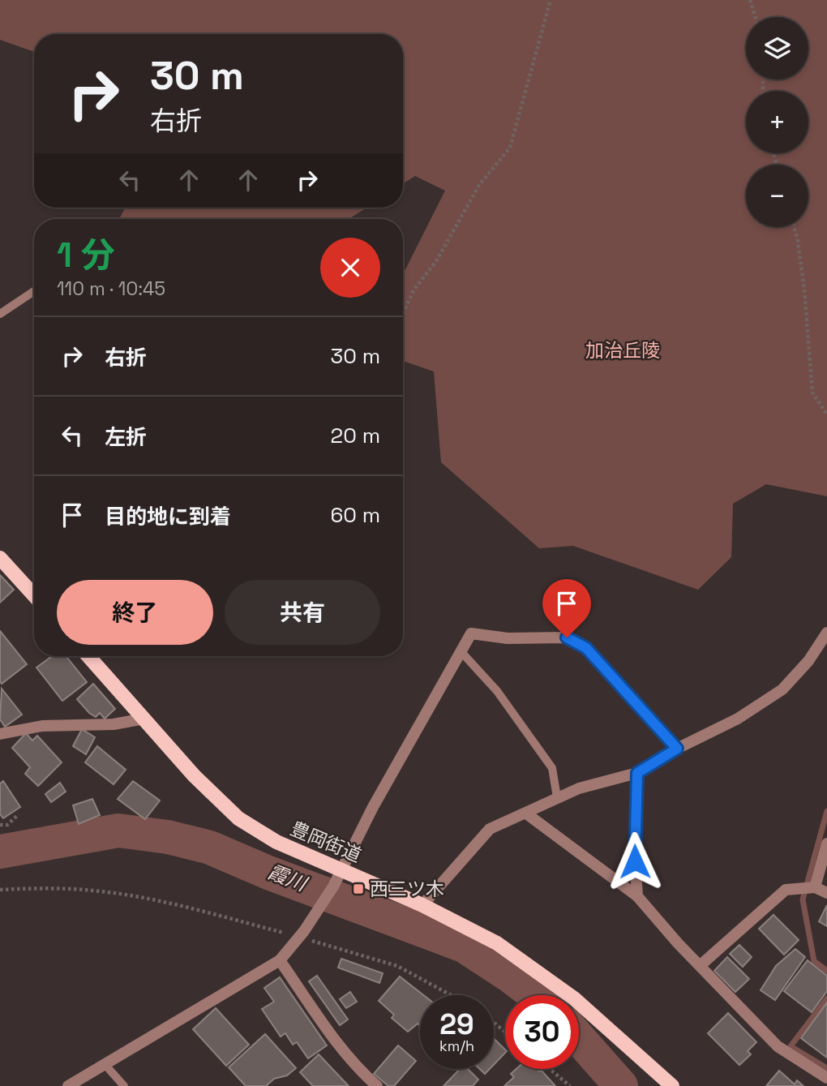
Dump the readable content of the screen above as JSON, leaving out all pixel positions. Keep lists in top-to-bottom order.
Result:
{
  "streets": {
    "main road": ["豊岡街道"]
  },
  "water": ["霞川"],
  "parks": ["加治丘陵"],
  "places": {
    "transit": ["西三ツ木"]
  },
  "page": {
    "map_buttons": ["+", "−"],
    "turn": ["30 m", "右折"],
    "heading": ["1 分", "110 m · 10:45"],
    "list": [
      {
        "name": "右折",
        "value": "30 m"
      },
      {
        "name": "左折",
        "value": "20 m"
      },
      {
        "name": "目的地に到着",
        "value": "60 m"
      }
    ],
    "buttons": ["終了", "共有"],
    "speed": "29 km/h",
    "limit": "30"
  }
}
